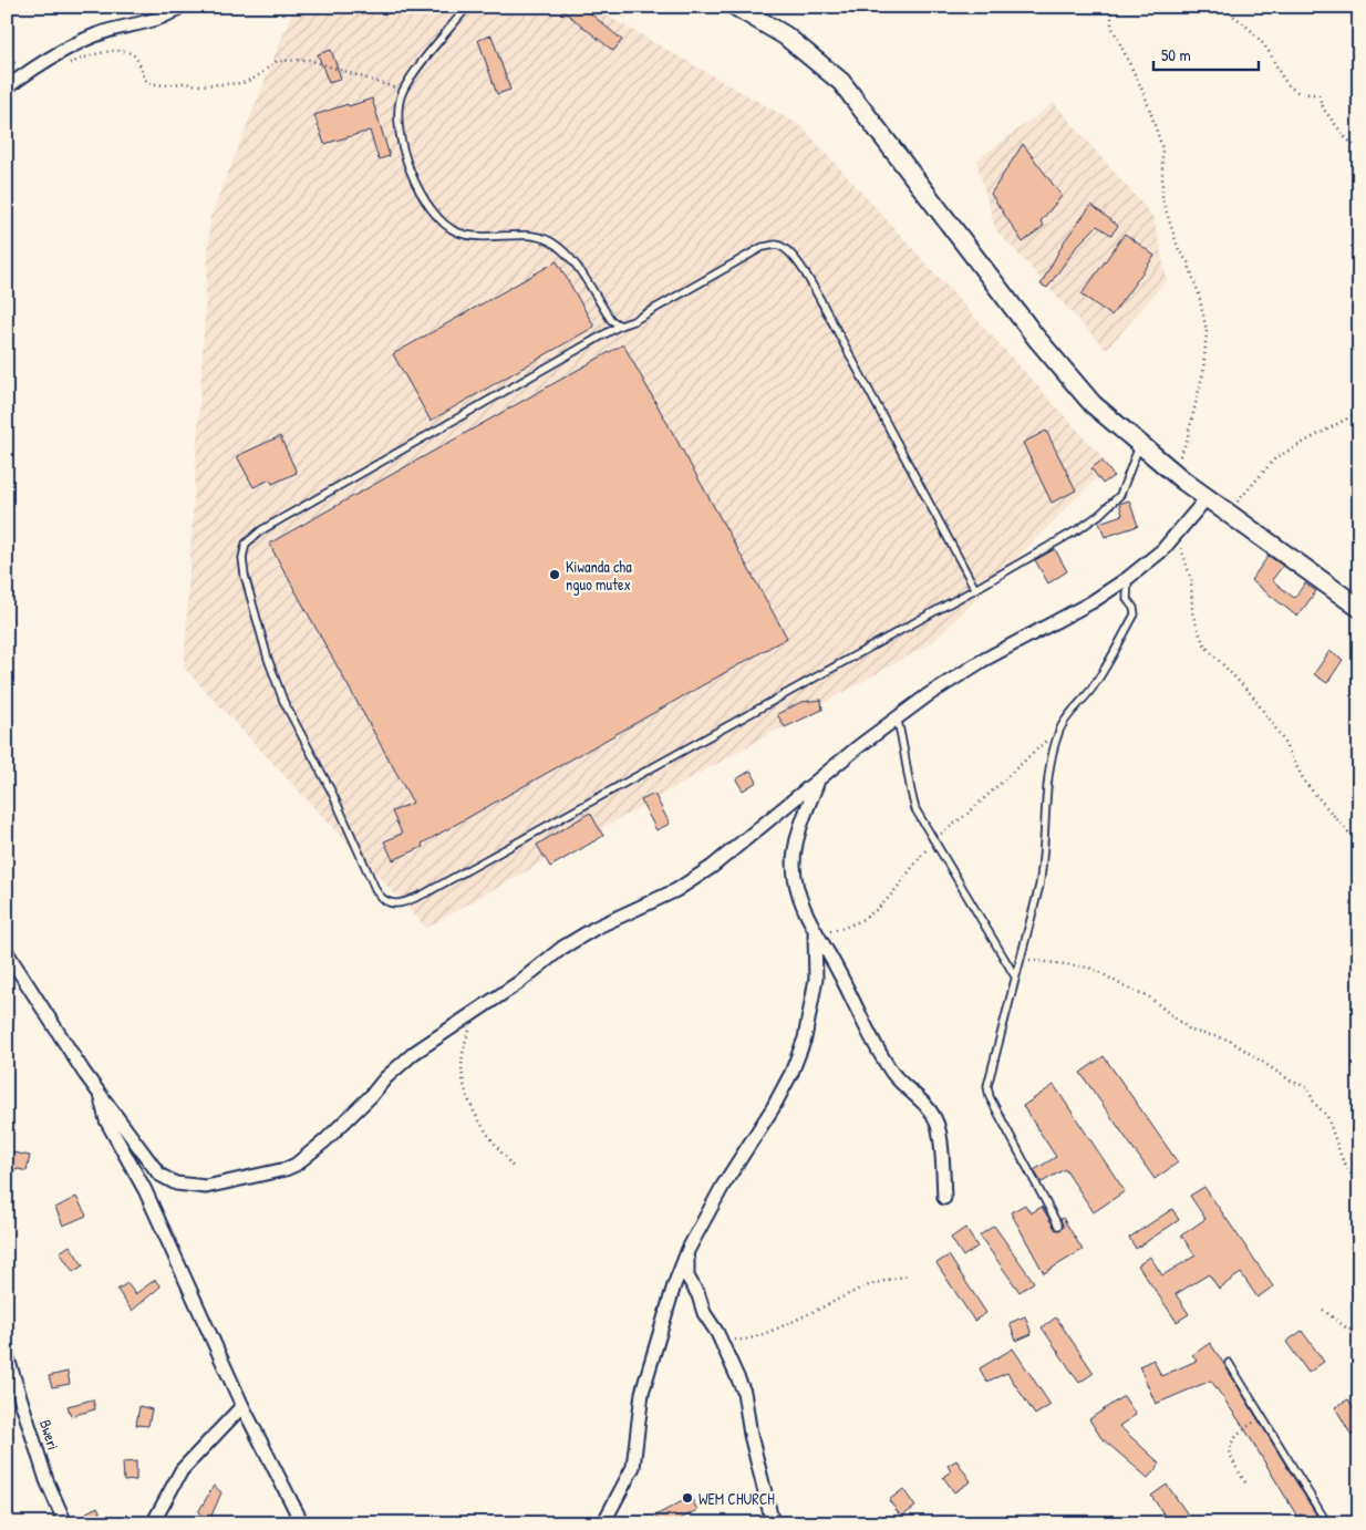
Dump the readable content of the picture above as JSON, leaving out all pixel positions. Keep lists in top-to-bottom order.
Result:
{
  "streets": {
    "street": ["Bweri"]
  },
  "places": ["Kiwanda cha nguo mutex", "WEM CHURCH"],
  "scale_bar": "50 m"
}
